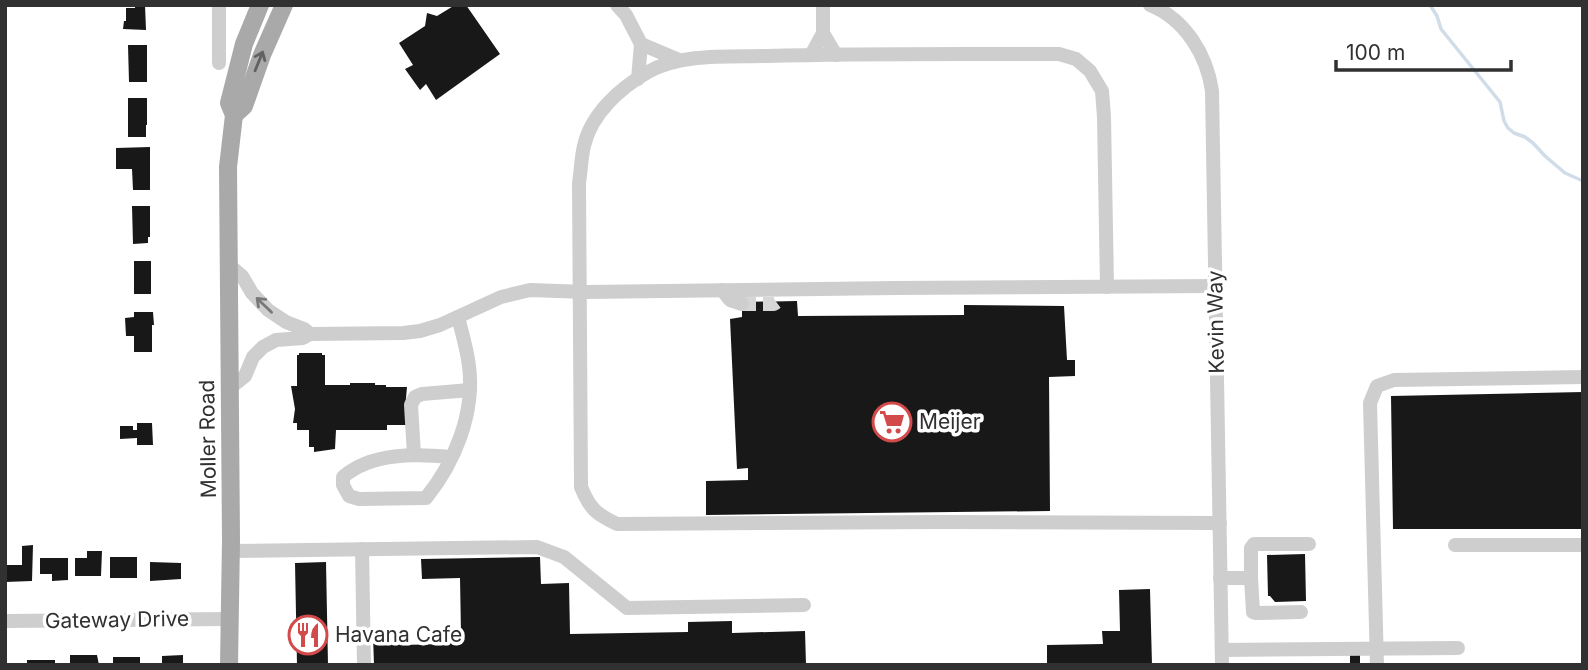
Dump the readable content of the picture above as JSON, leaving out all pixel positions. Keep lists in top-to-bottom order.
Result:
{
  "streets": {
    "main road": ["Moller Road"],
    "street": ["Kevin Way", "Gateway Drive"]
  },
  "crossings": [
    ["Moller Road", "Gateway Drive"]
  ],
  "places": {
    "supermarket": ["Meijer"],
    "restaurant": ["Havana Cafe"]
  },
  "scale_bar": "100 m"
}
